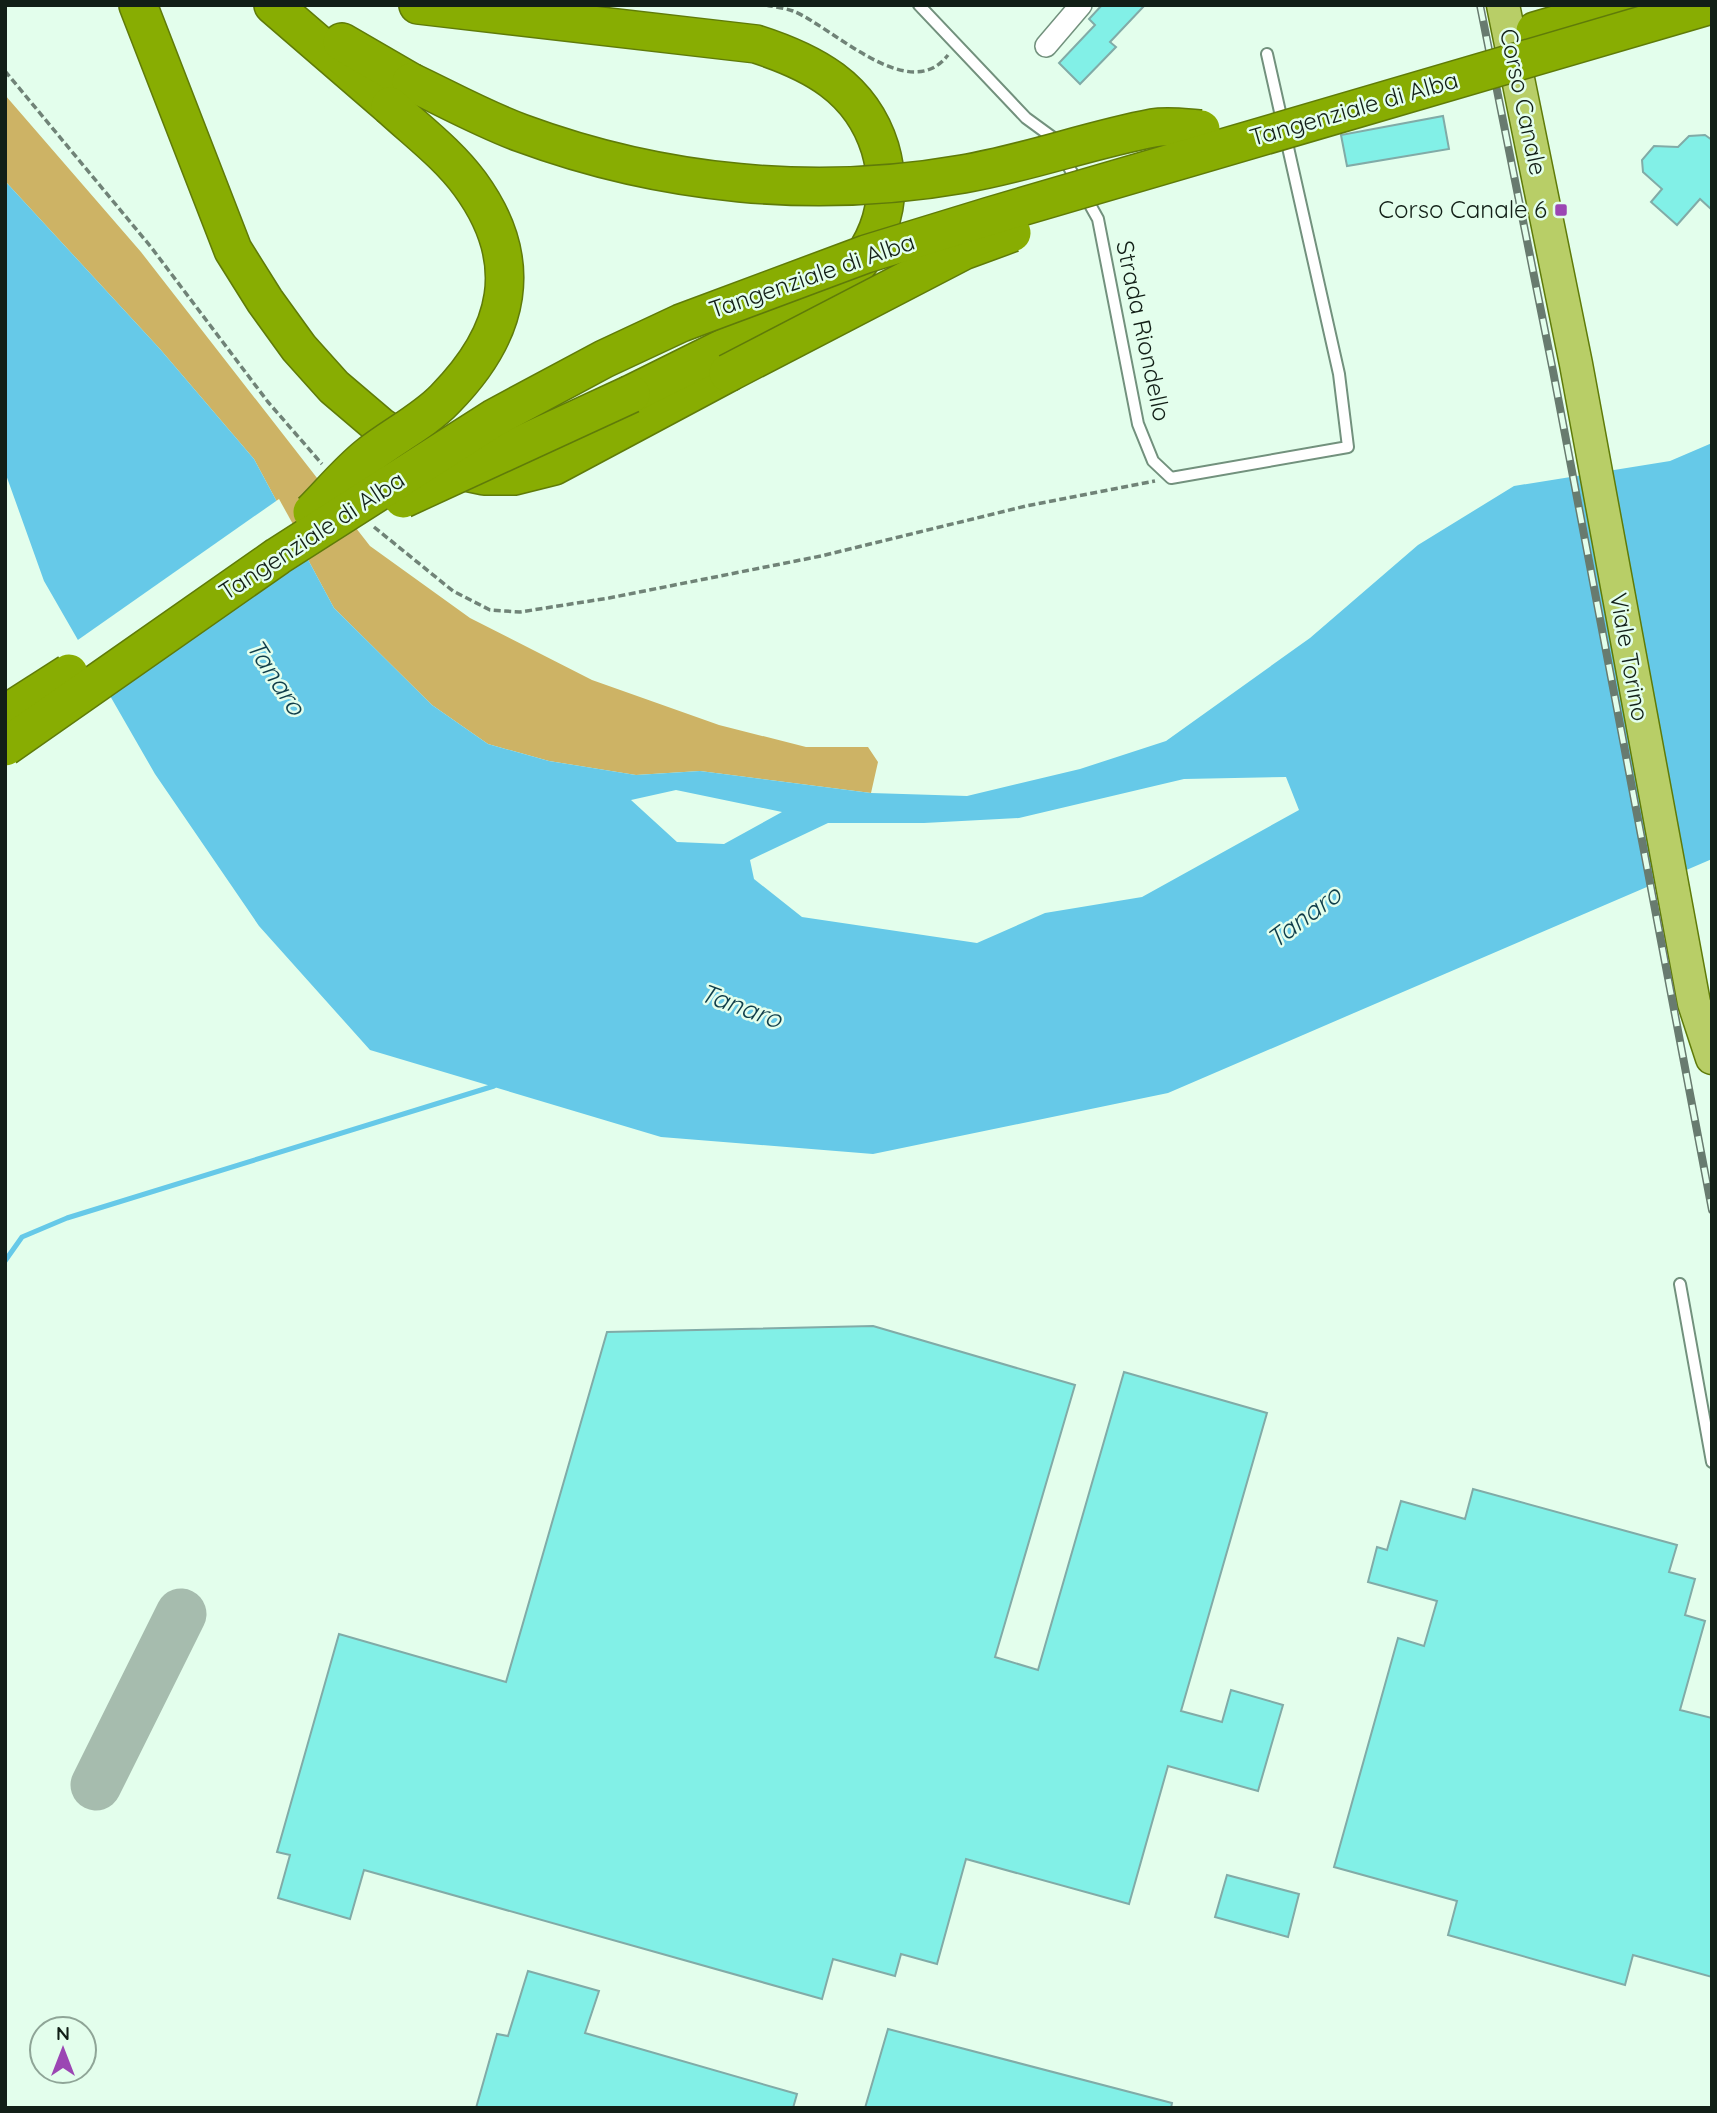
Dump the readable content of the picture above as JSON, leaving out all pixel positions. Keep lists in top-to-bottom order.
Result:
{
  "streets": {
    "highway": ["Tangenziale di Alba"],
    "main road": ["Corso Canale", "Viale Torino"],
    "lane": ["Strada Riondello"]
  },
  "crossings": [
    ["Corso Canale", "Viale Torino"]
  ],
  "water": ["Tanaro"],
  "places": {
    "transit": ["Corso Canale 6"]
  },
  "north": "top"
}
